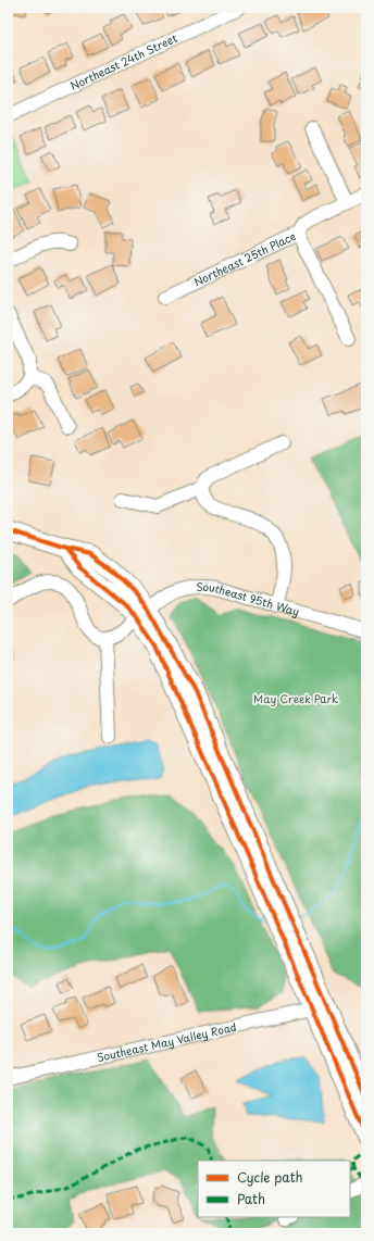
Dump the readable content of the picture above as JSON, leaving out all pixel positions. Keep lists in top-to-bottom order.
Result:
{
  "streets": {
    "street": [
      "Northeast 24th Street",
      "Northeast 25th Place",
      "Southeast 95th Way",
      "Southeast May Valley Road"
    ]
  },
  "parks": ["May Creek Park"],
  "legend": ["Cycle path", "Path"]
}
